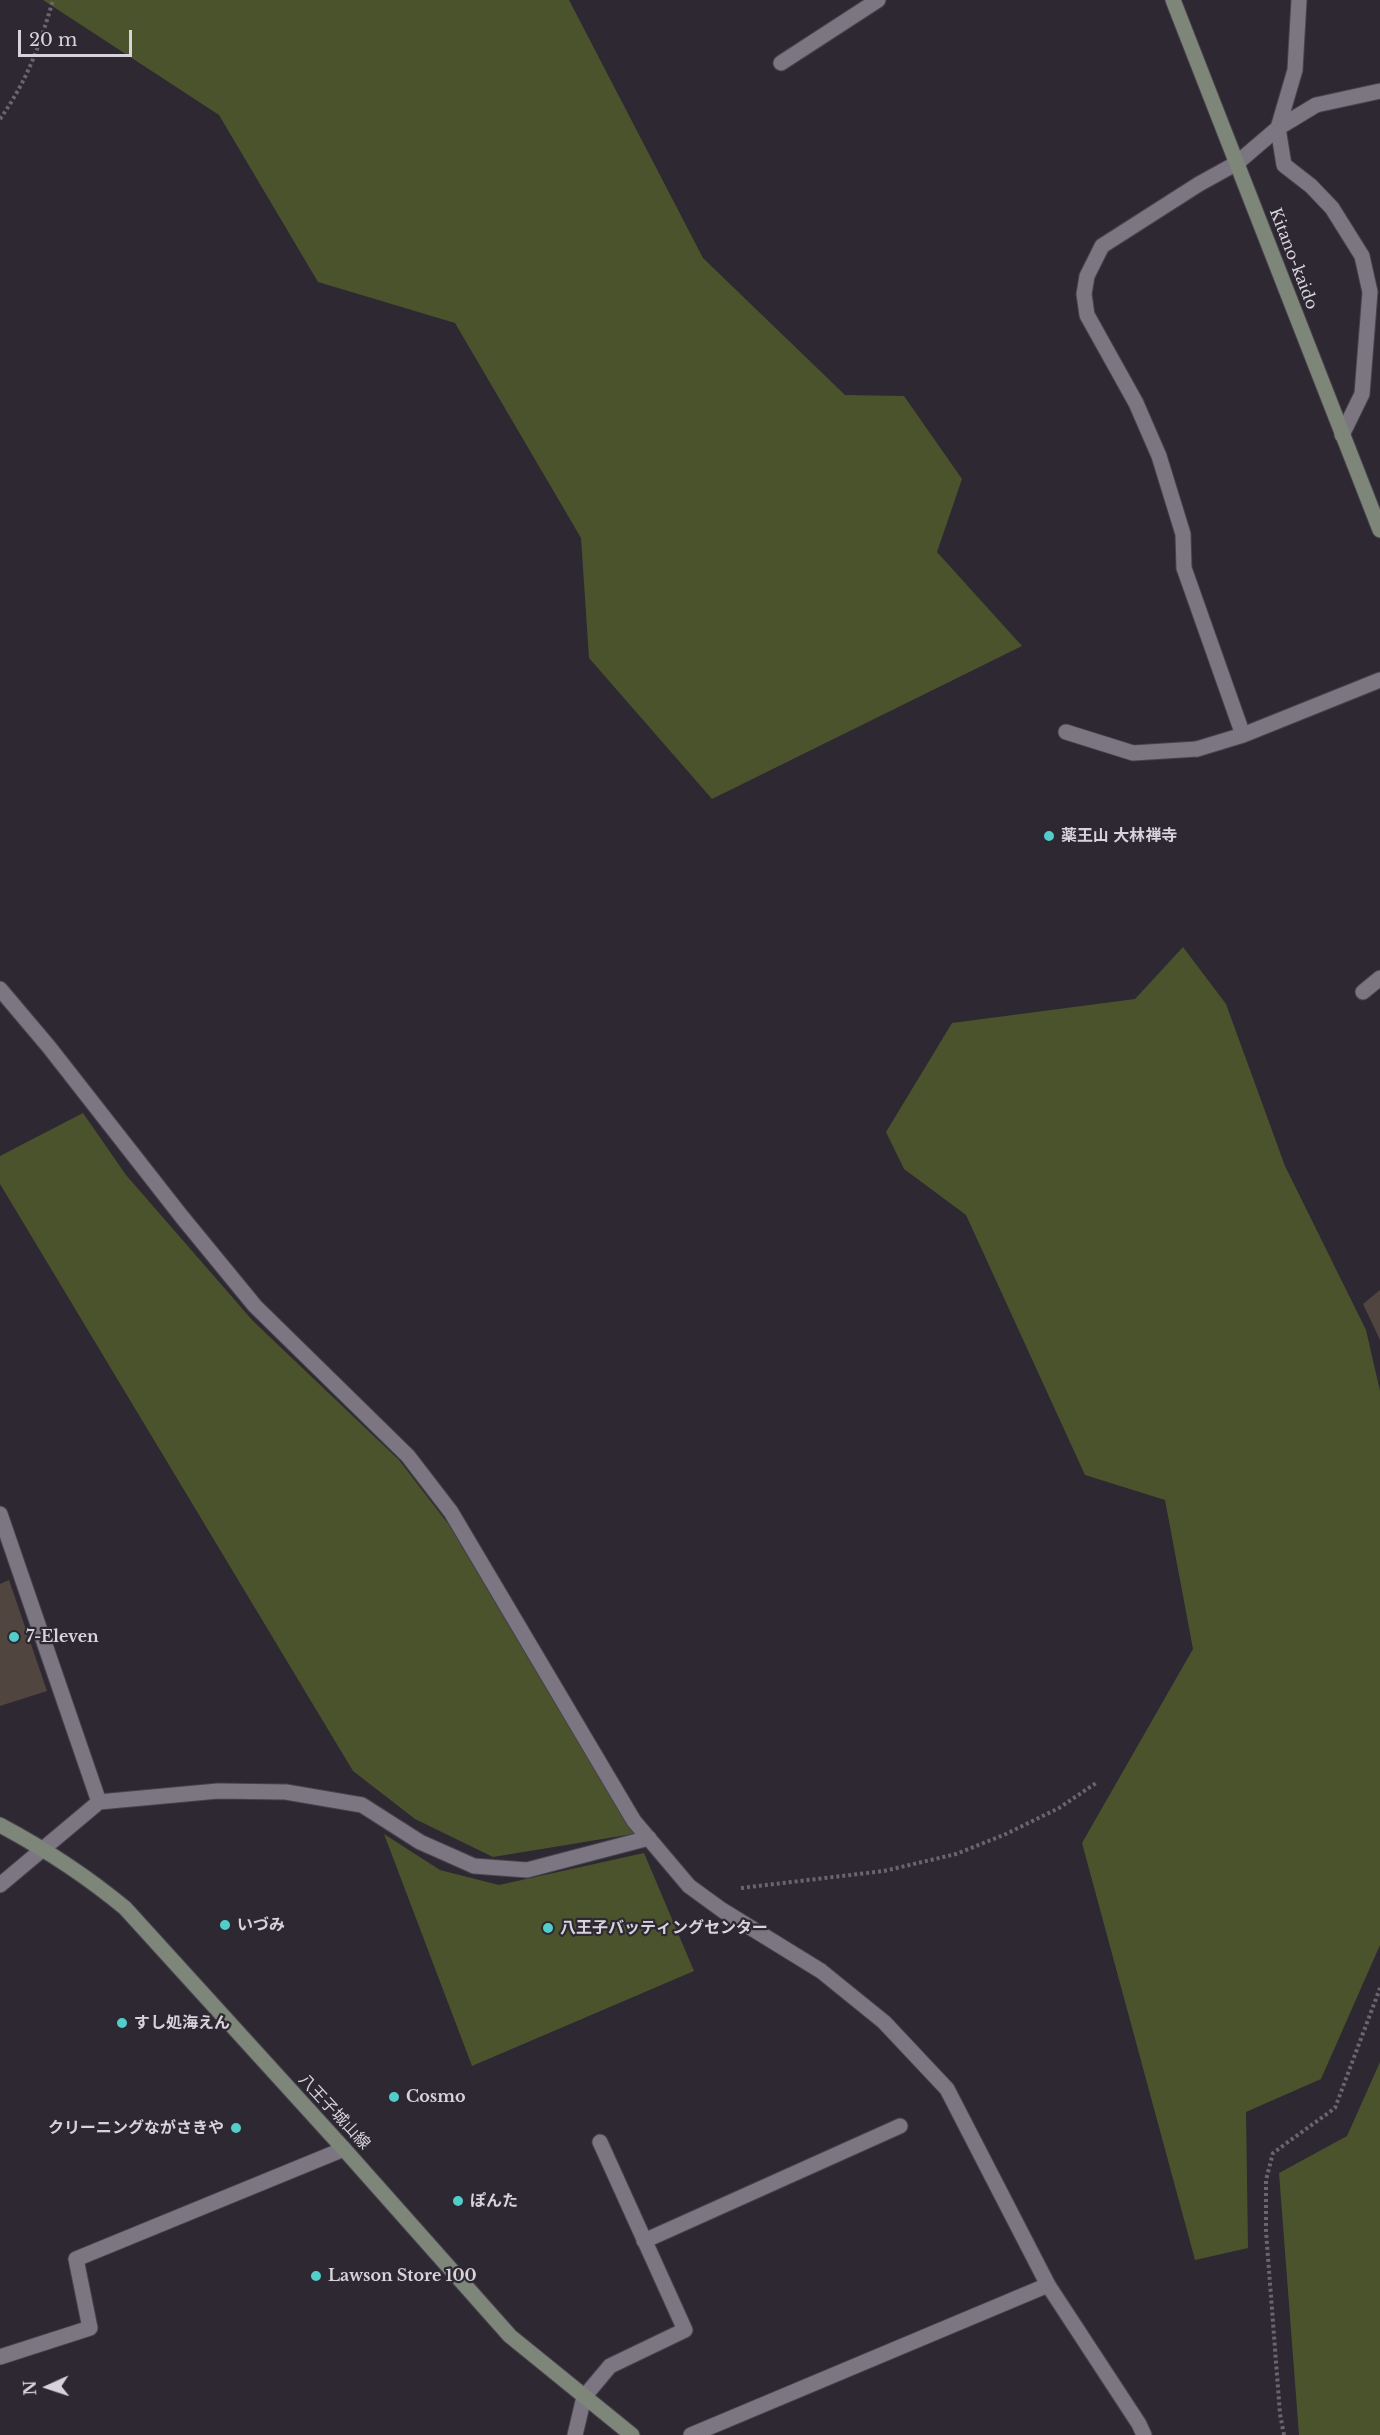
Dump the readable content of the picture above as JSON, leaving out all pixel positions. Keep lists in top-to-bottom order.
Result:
{
  "streets": {
    "main road": ["Kitano-kaido", "八王子城山線"]
  },
  "places": [
    "薬王山 大林禅寺",
    "7-Eleven",
    "いづみ",
    "八王子バッティングセンター",
    "すし処海えん",
    "Cosmo",
    "クリーニングながさきや",
    "ぽんた",
    "Lawson Store 100"
  ],
  "scale_bar": "20 m",
  "north": "left"
}
